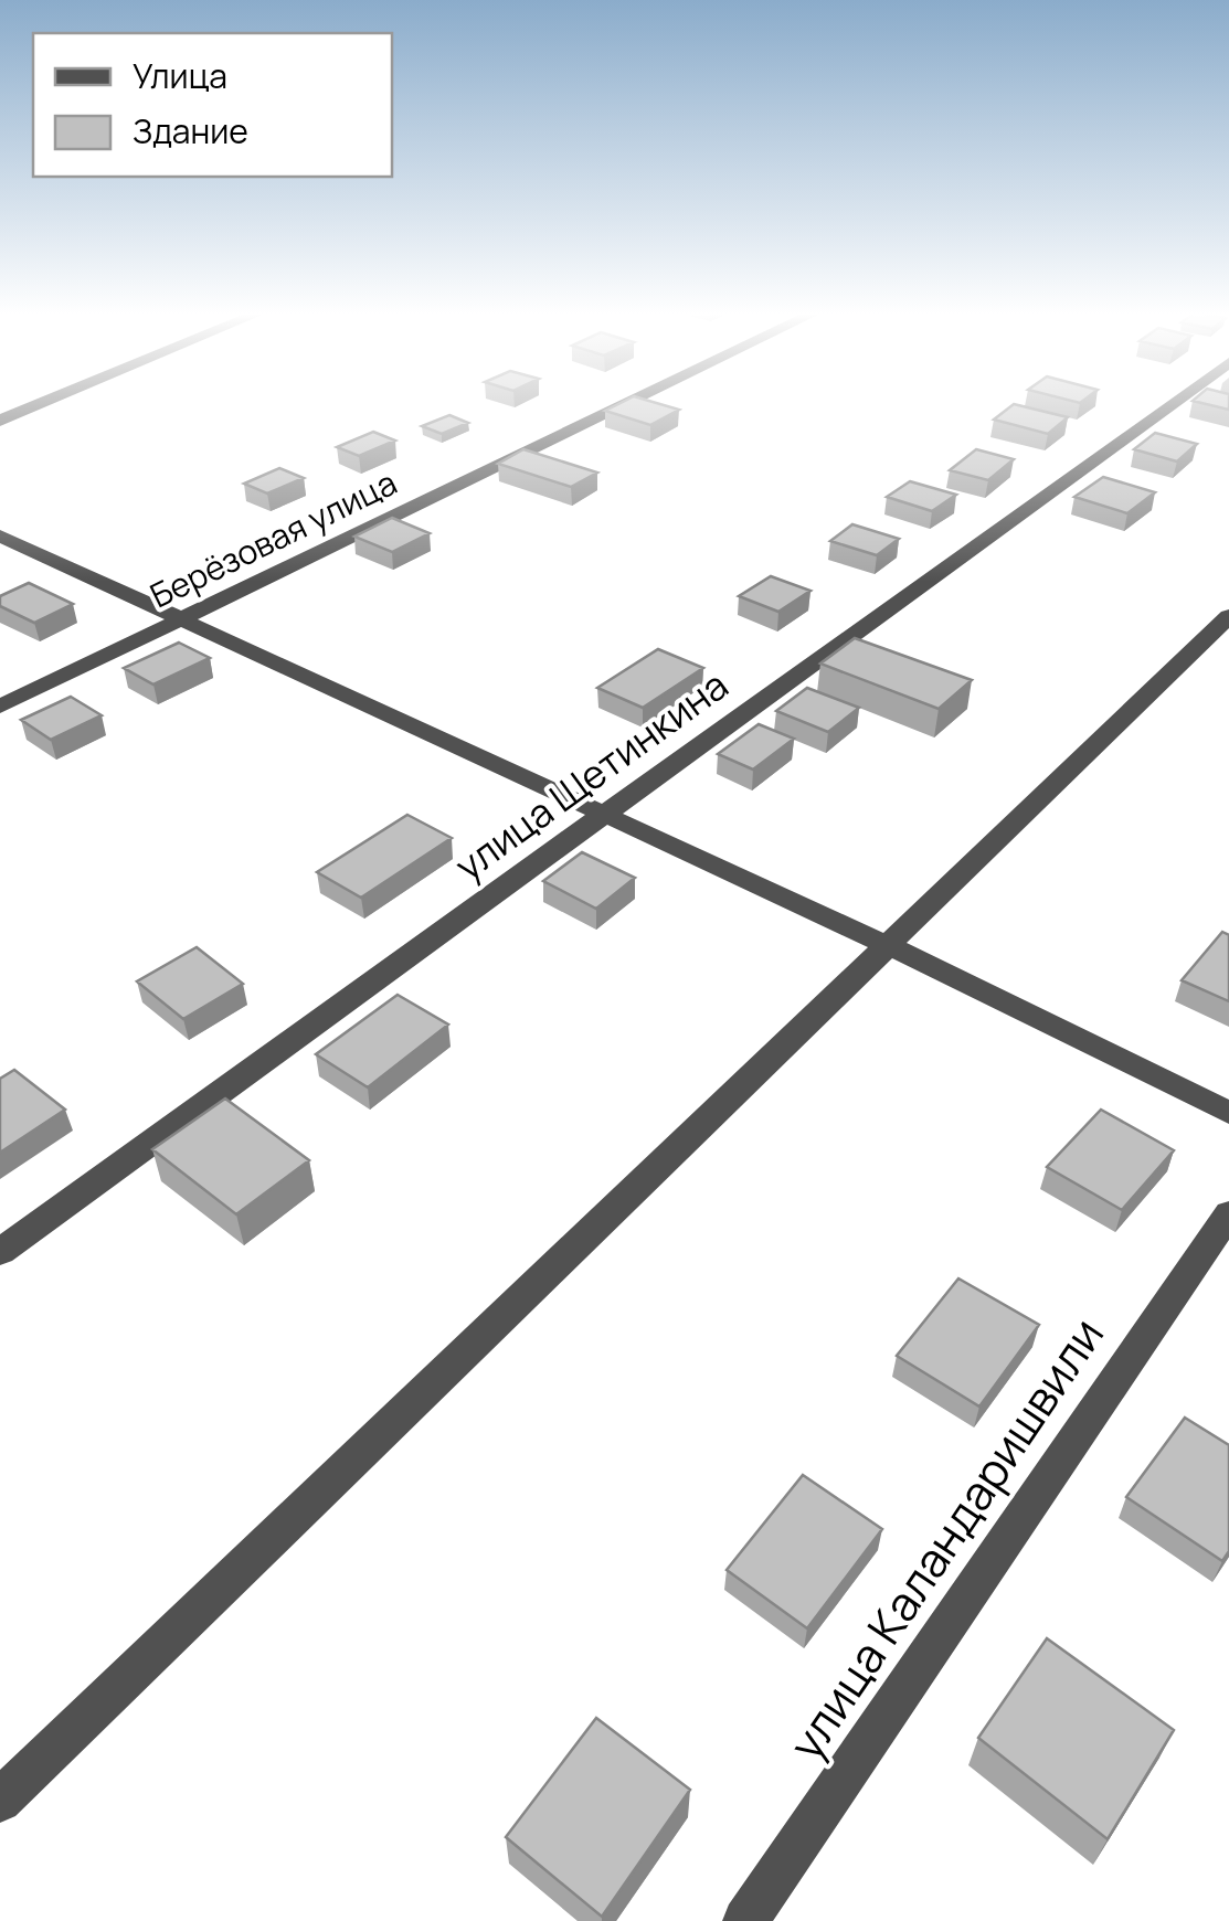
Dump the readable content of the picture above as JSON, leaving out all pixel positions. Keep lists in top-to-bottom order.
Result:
{
  "streets": {
    "street": ["Берёзовая улица", "улица Щетинкина", "улица Каландаришвили"]
  },
  "legend": ["Улица", "Здание"]
}
